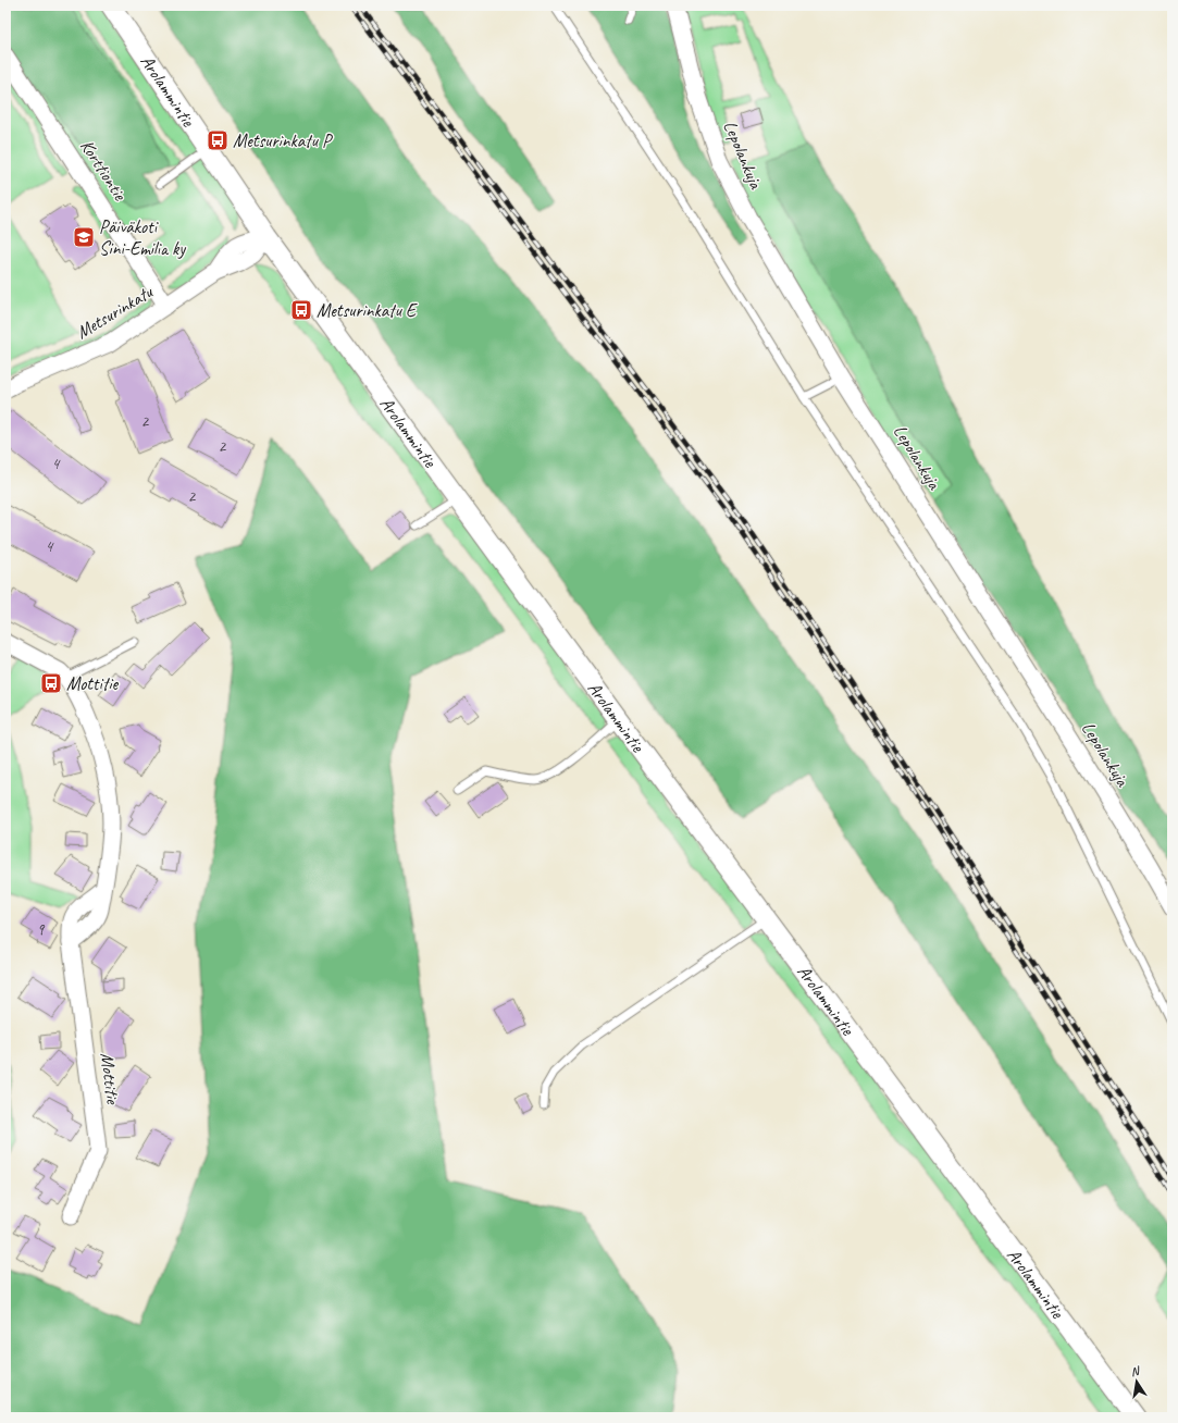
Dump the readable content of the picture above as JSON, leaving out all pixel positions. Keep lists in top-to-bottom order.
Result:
{
  "streets": {
    "street": [
      "Arolammintie",
      "Lepolankuja",
      "Korttiontie",
      "Metsurinkatu",
      "Mottitie"
    ]
  },
  "crossings": [
    ["Arolammintie", "Metsurinkatu"],
    ["Korttiontie", "Metsurinkatu"]
  ],
  "places": {
    "bus stop": ["Metsurinkatu P", "Metsurinkatu E", "Mottitie"],
    "school or university": ["Päiväkoti Sini-Emilia ky"]
  },
  "house_numbers": [
    "2",
    "2",
    "4",
    "2",
    "4",
    "9"
  ],
  "north": "top"
}
